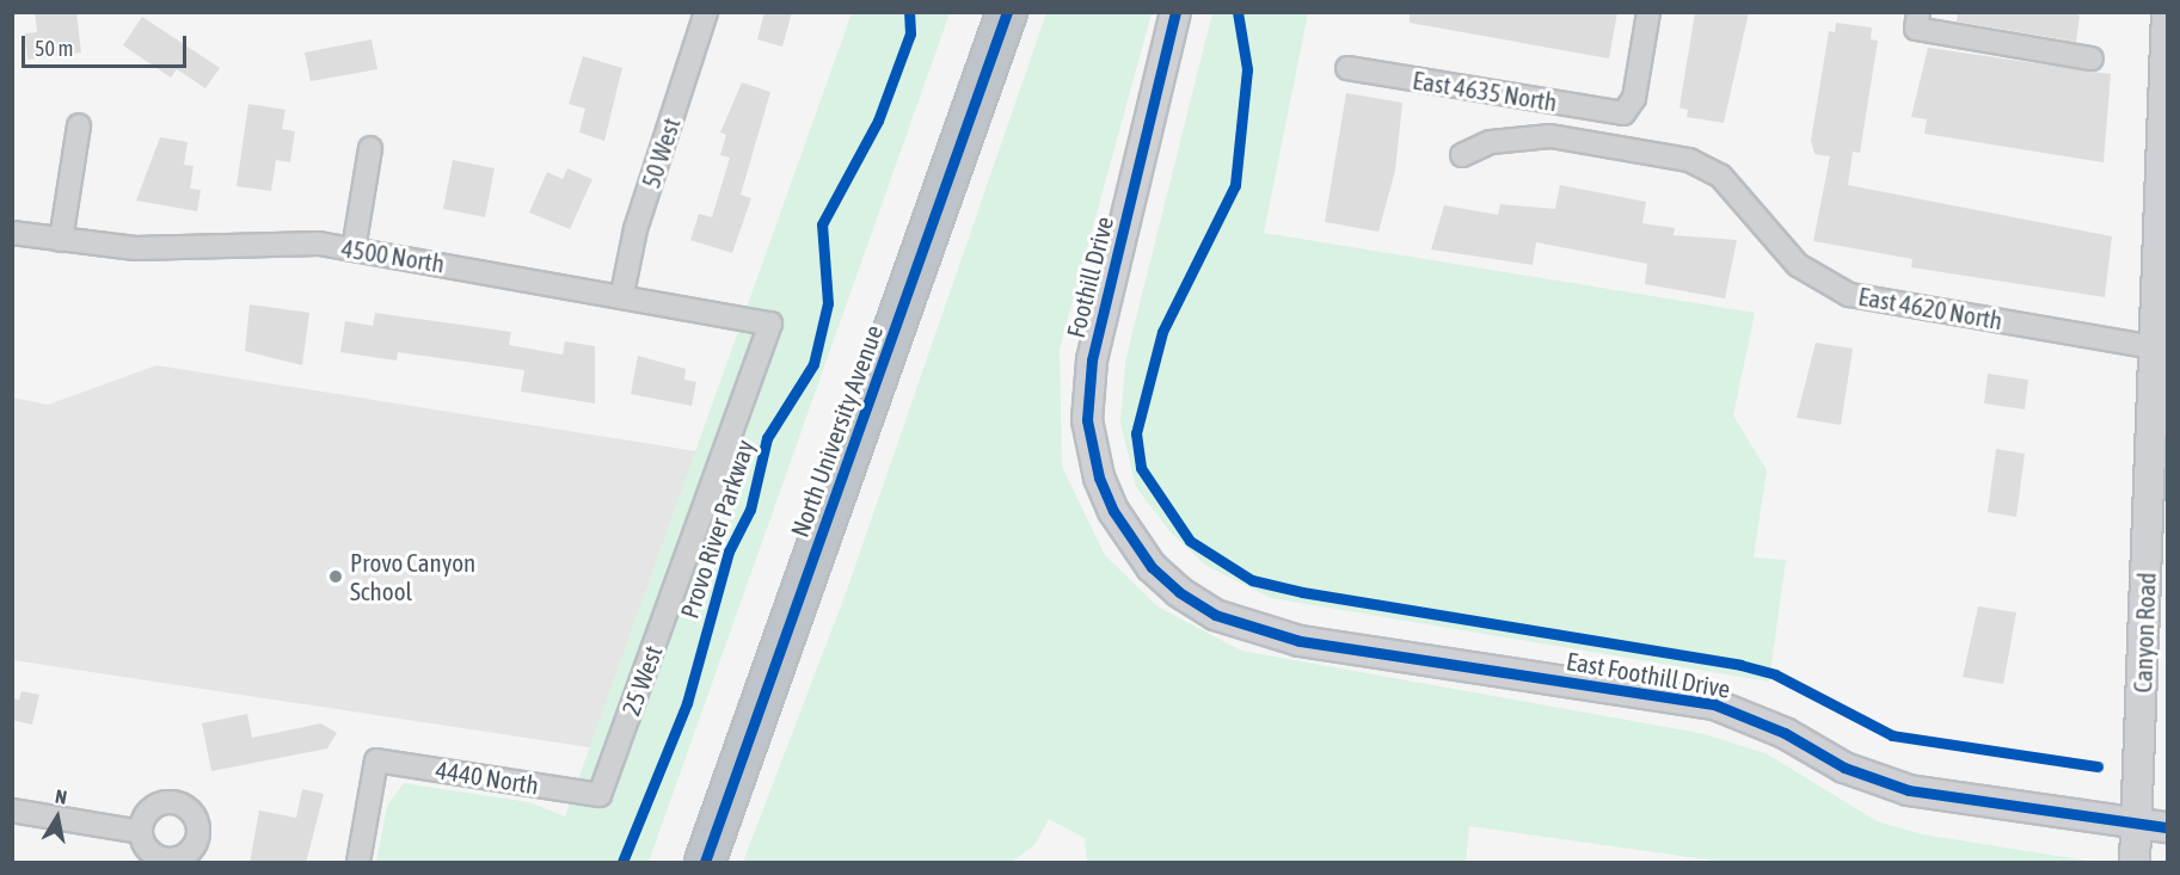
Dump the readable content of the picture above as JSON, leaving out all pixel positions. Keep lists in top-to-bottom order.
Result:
{
  "streets": {
    "highway": ["North University Avenue"],
    "main road": ["Foothill Drive", "Canyon Road", "East Foothill Drive"],
    "street": [
      "East 4635 North",
      "50 West",
      "4500 North",
      "East 4620 North",
      "25 West",
      "4440 North"
    ],
    "cycle path": ["Provo River Parkway"]
  },
  "crossings": [
    ["50 West", "4500 North"],
    ["4500 North", "25 West"],
    ["Foothill Drive", "East Foothill Drive"],
    ["East 4620 North", "Canyon Road"],
    ["Canyon Road", "East Foothill Drive"],
    ["25 West", "4440 North"]
  ],
  "places": ["Provo Canyon School"],
  "scale_bar": "50 m",
  "north": "top"
}
